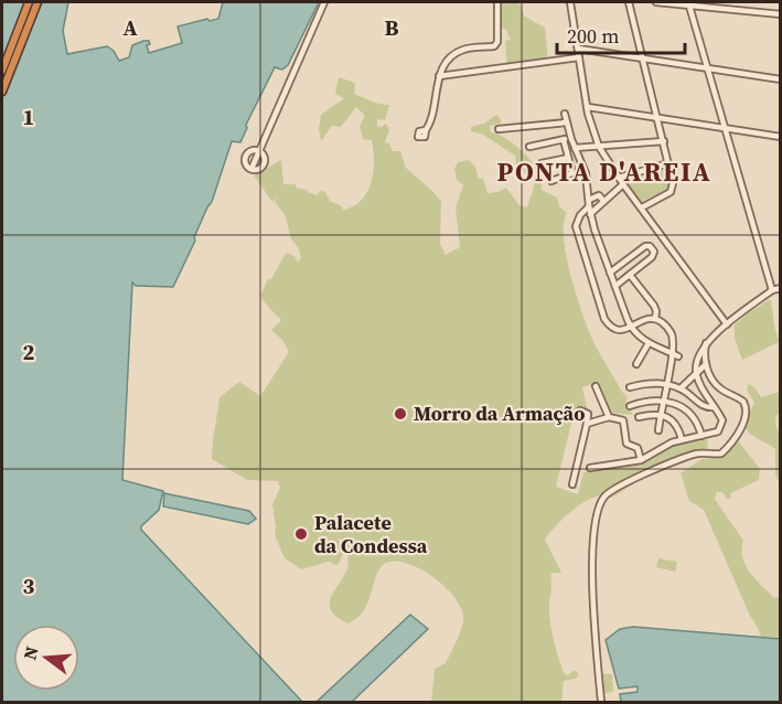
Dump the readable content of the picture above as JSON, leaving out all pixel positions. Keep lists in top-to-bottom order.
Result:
{
  "districts": ["PONTA D'AREIA"],
  "places": ["Morro da Armação", "Palacete da Condessa"],
  "scale_bar": "200 m",
  "north": "left",
  "grid": {
    "columns": ["A", "B"],
    "rows": ["1", "2", "3"]
  }
}
